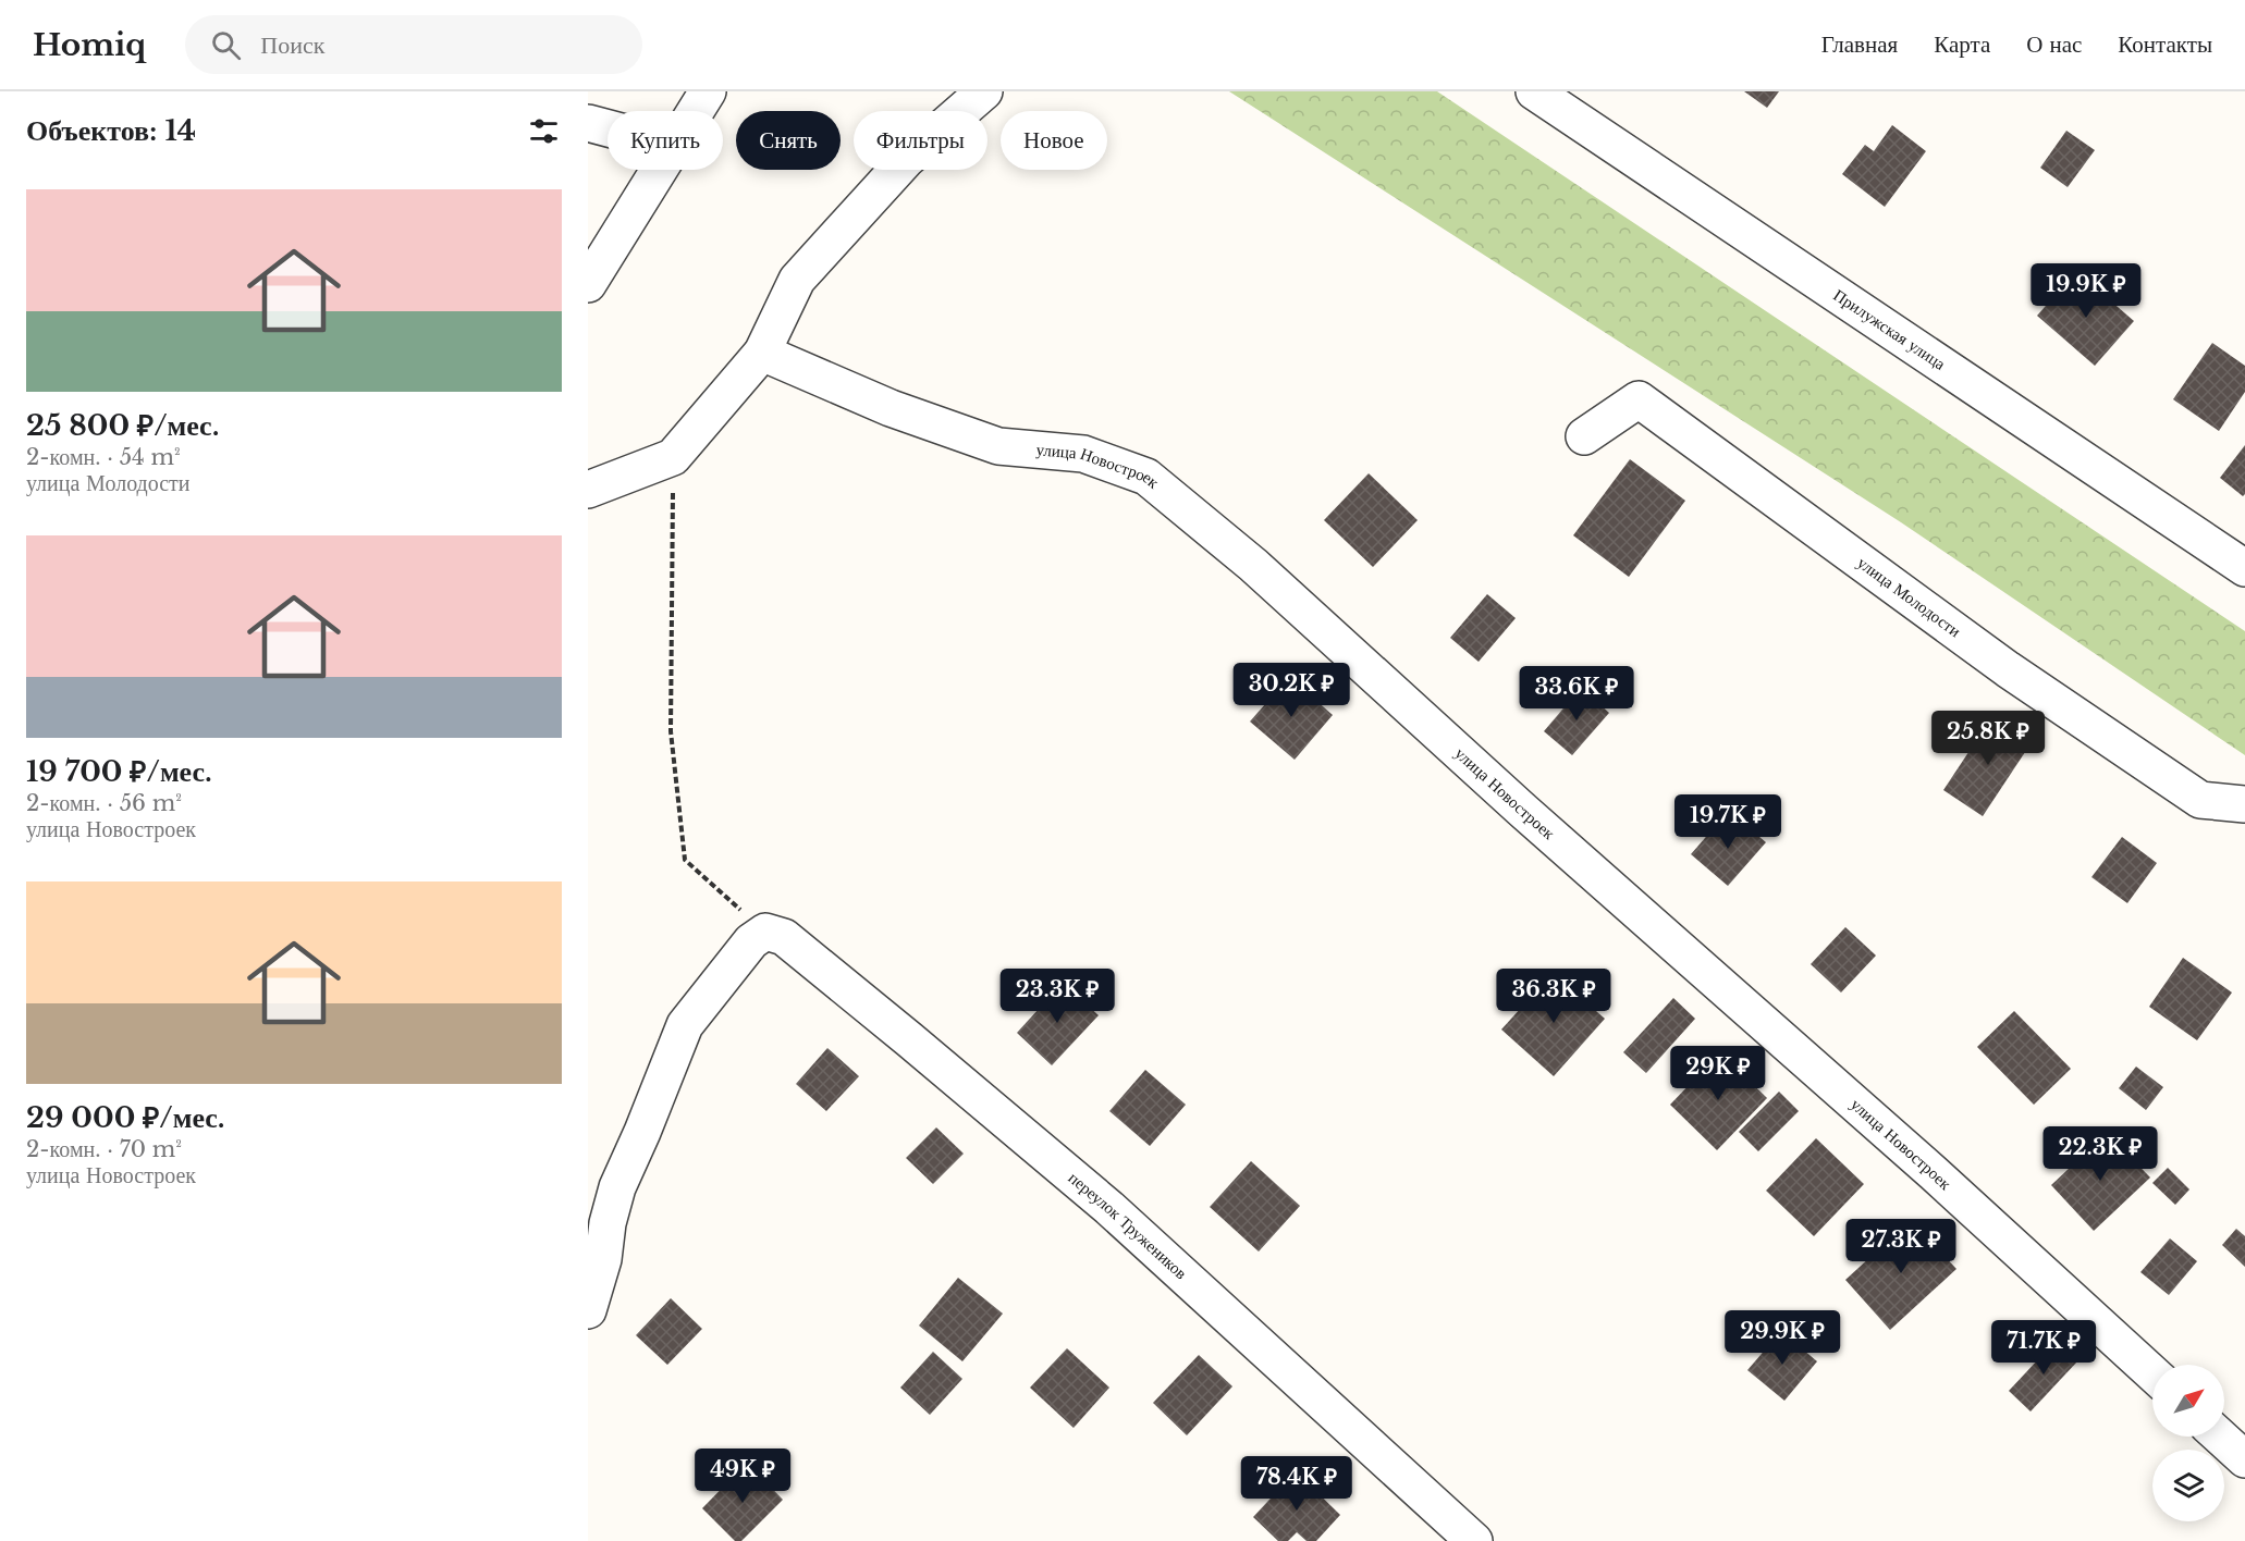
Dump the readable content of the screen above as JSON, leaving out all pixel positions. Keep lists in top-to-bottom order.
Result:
{
  "streets": {
    "street": [
      "Прилужская улица",
      "улица Новостроек",
      "улица Молодости",
      "переулок Тружеников"
    ]
  },
  "north": "top right",
  "page": {
    "header": "Homiq",
    "search": "Поиск",
    "nav": [
      "Главная",
      "Карта",
      "О нас",
      "Контакты"
    ],
    "heading": "Объектов: 14",
    "chip": [
      "Купить",
      "Снять",
      "Фильтры",
      "Новое"
    ],
    "list": [
      {
        "name": "25 800 ₽/мес.",
        "note": "2-комн. · 54 m² · улица Молодости"
      },
      {
        "name": "19 700 ₽/мес.",
        "note": "2-комн. · 56 m² · улица Новостроек"
      },
      {
        "name": "29 000 ₽/мес.",
        "note": "2-комн. · 70 m² · улица Новостроек"
      }
    ],
    "price": [
      "19.9K ₽",
      "30.2K ₽",
      "33.6K ₽",
      "25.8K ₽",
      "19.7K ₽",
      "23.3K ₽",
      "36.3K ₽",
      "29K ₽",
      "22.3K ₽",
      "27.3K ₽",
      "29.9K ₽",
      "71.7K ₽",
      "49K ₽",
      "78.4K ₽"
    ]
  }
}
